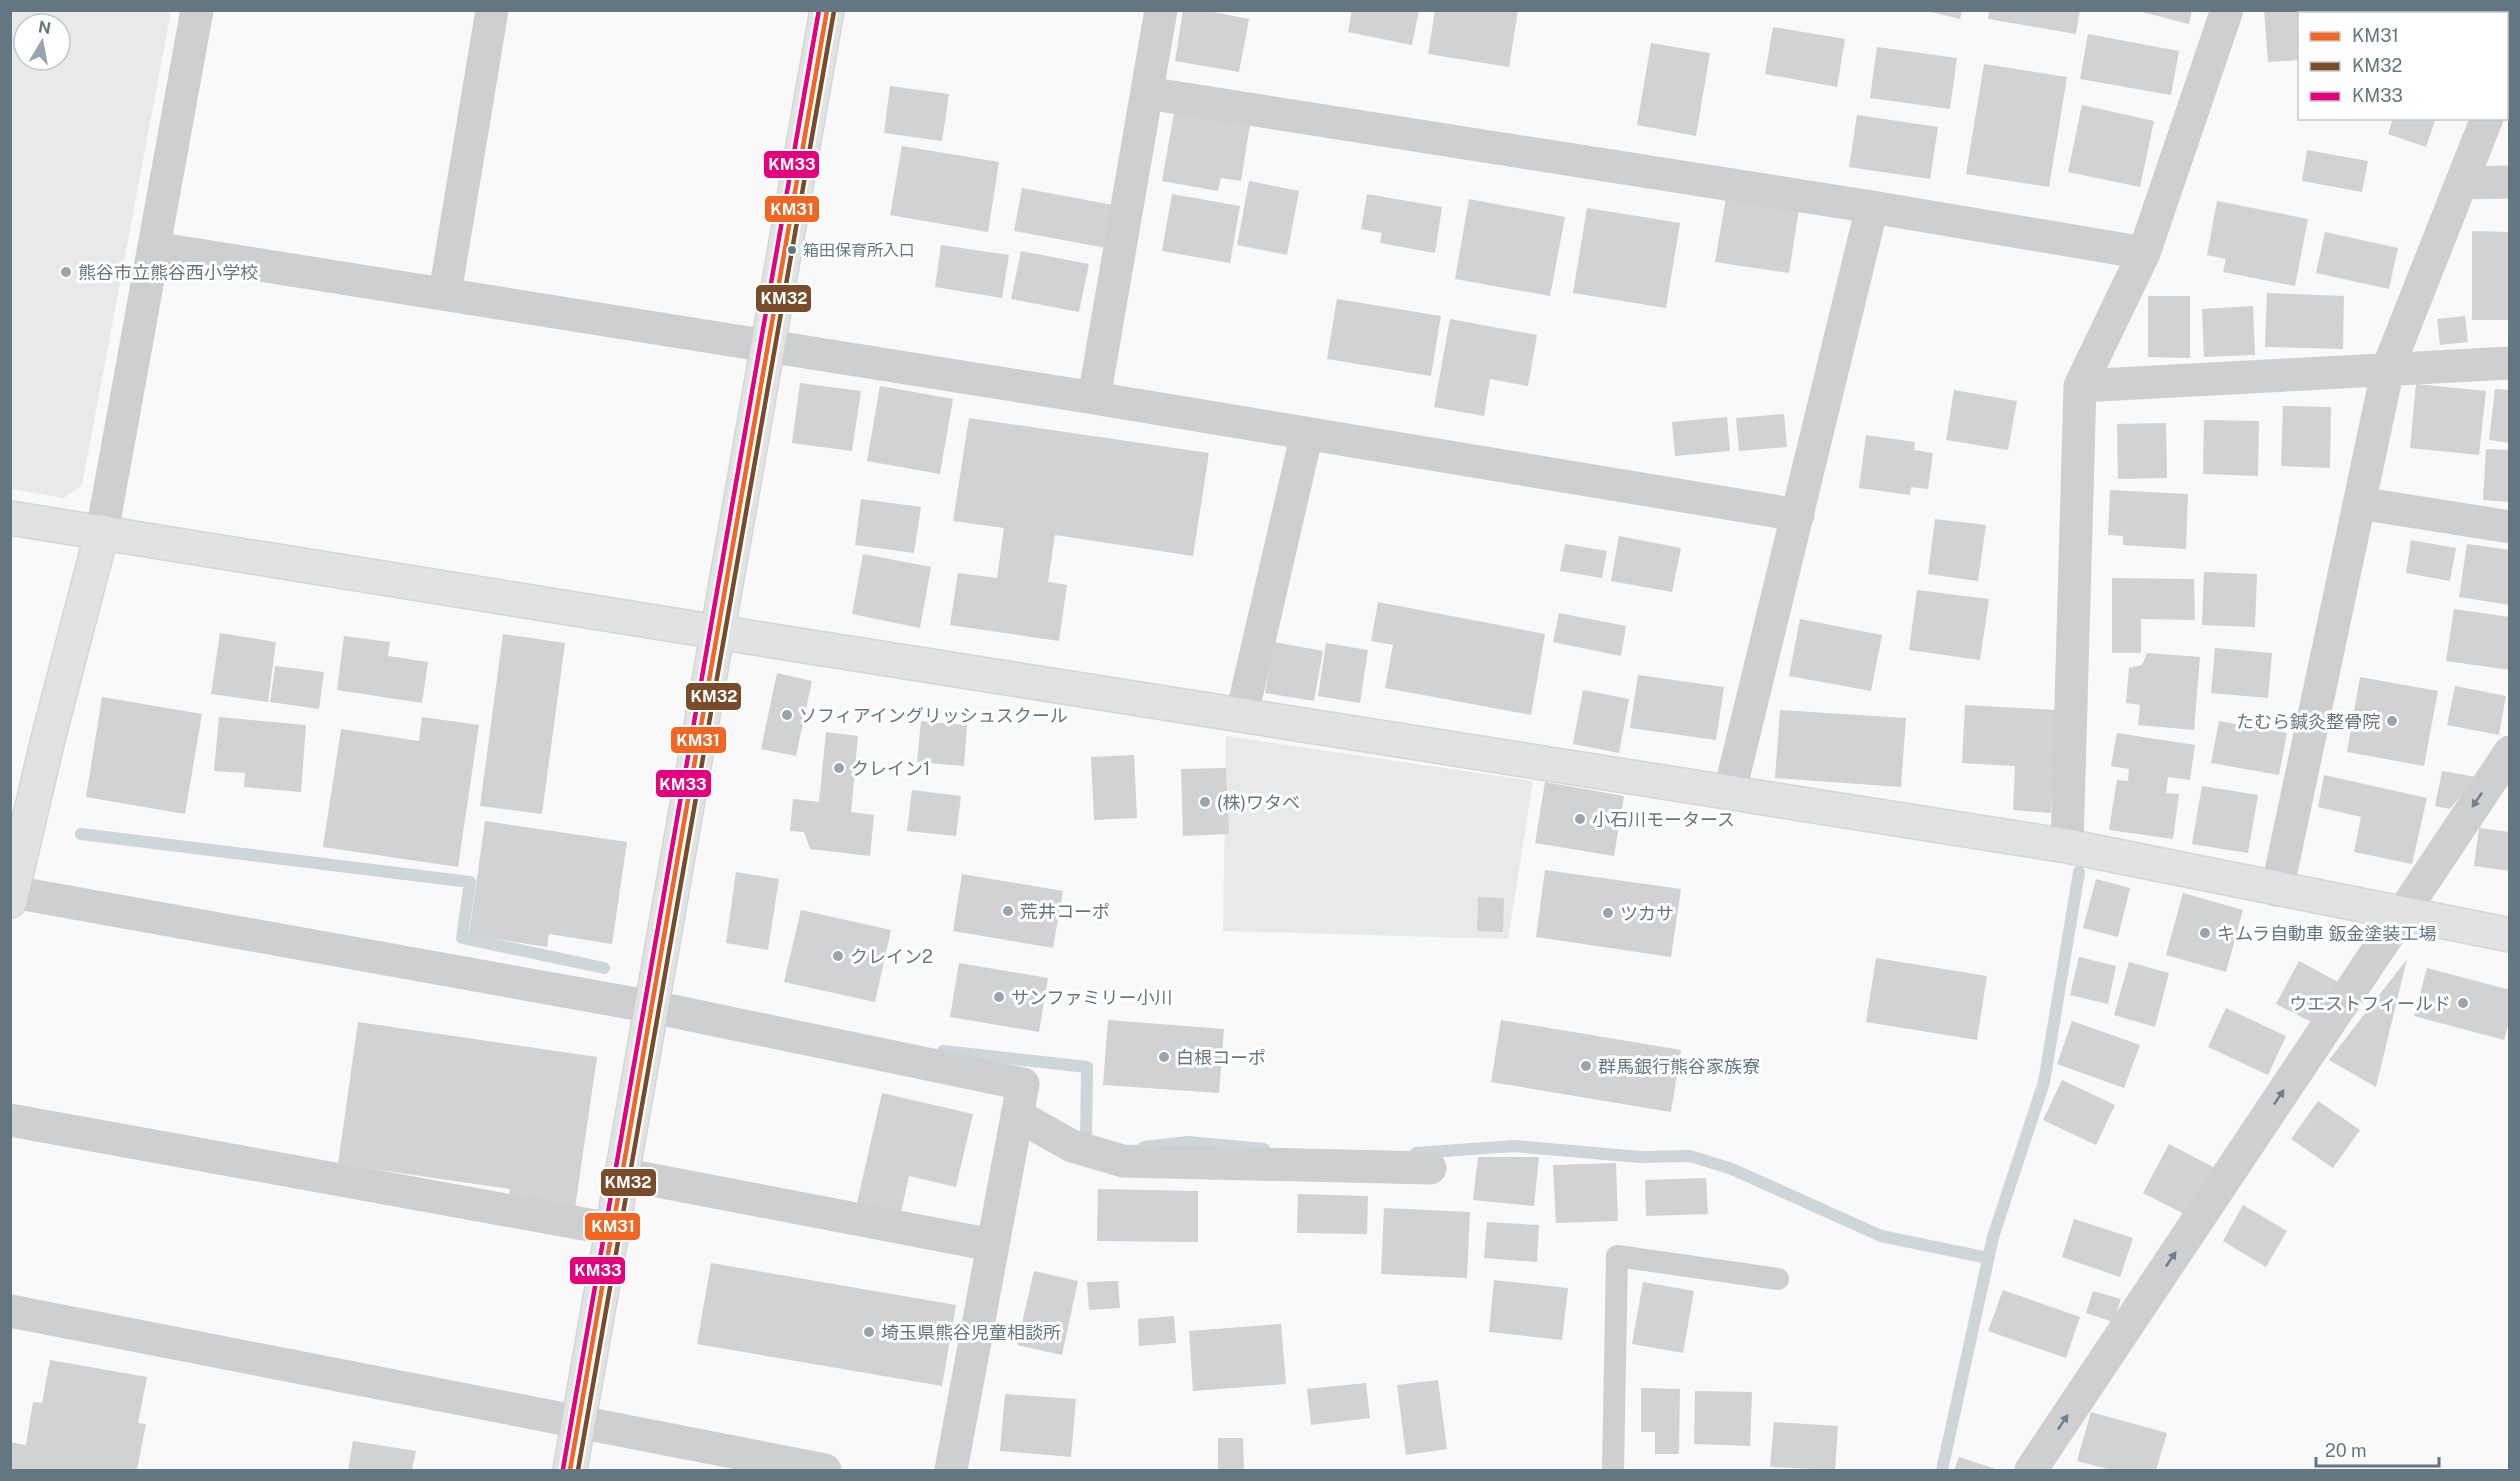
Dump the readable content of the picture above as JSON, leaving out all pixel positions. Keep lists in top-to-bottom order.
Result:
{
  "places": [
    "箱田保育所入口",
    "熊谷市立熊谷西小学校",
    "ソフィアイングリッシュスクール",
    "たむら鍼灸整骨院",
    "クレイン1",
    "(株)ワタベ",
    "小石川モータース",
    "荒井コーポ",
    "ツカサ",
    "キムラ自動車 鈑金塗装工場",
    "クレイン2",
    "サンファミリー小川",
    "ウエストフィールド",
    "白根コーポ",
    "群馬銀行熊谷家族寮",
    "埼玉県熊谷児童相談所"
  ],
  "lines": ["transit line KM31", "transit line KM33", "transit line KM32"],
  "legend": ["KM31", "KM32", "KM33"],
  "scale_bar": "20 m",
  "north": "top"
}
